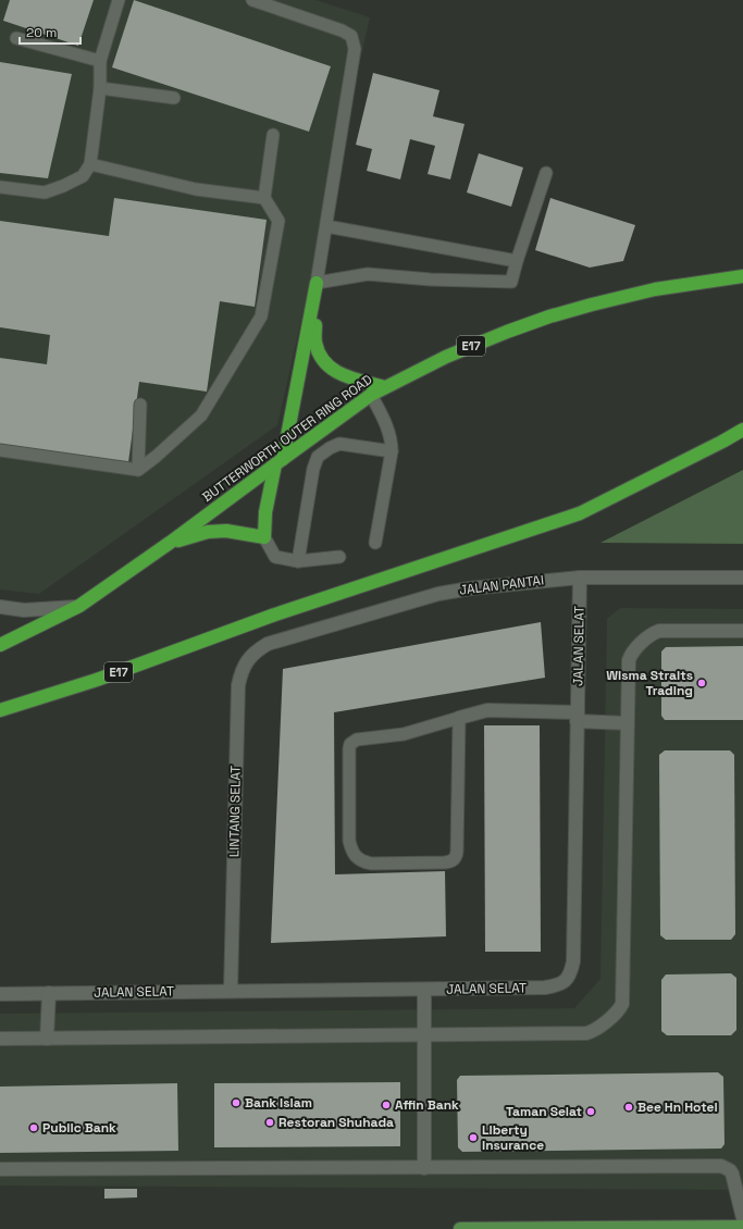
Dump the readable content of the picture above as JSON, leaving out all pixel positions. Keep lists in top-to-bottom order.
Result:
{
  "streets": {
    "highway": ["E17", "BUTTERWORTH OUTER RING ROAD"],
    "street": ["JALAN PANTAI", "JALAN SELAT", "LINTANG SELAT"]
  },
  "crossings": [
    ["JALAN PANTAI", "JALAN SELAT"],
    ["JALAN PANTAI", "LINTANG SELAT"],
    ["JALAN SELAT", "LINTANG SELAT"]
  ],
  "places": [
    "Wisma Straits Trading",
    "Bank Islam",
    "Affin Bank",
    "Bee Hn Hotel",
    "Taman Selat",
    "Restoran Shuhada",
    "Public Bank",
    "Liberty Insurance"
  ],
  "scale_bar": "20 m"
}
